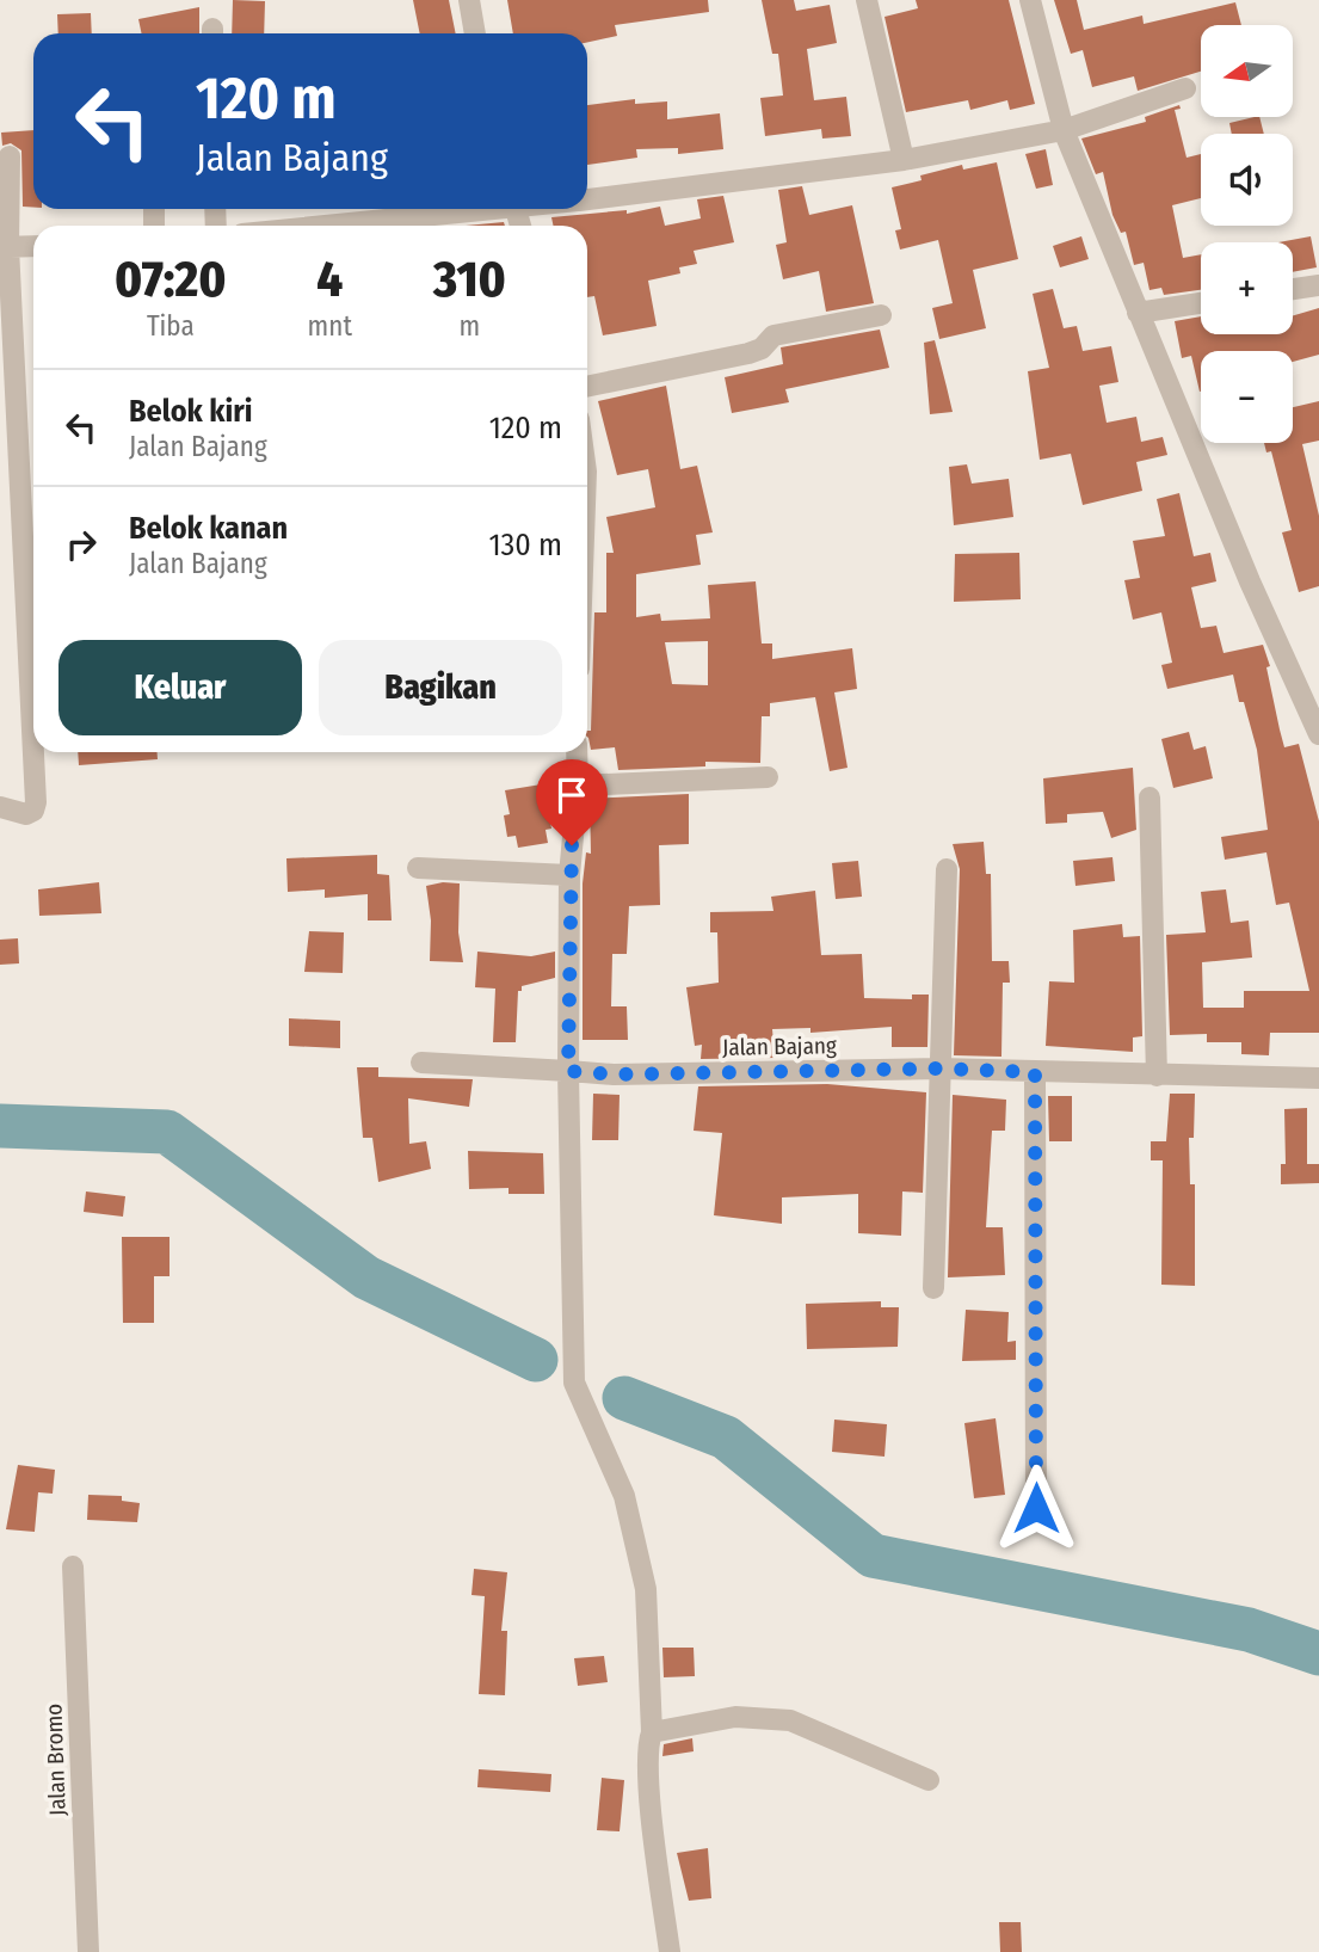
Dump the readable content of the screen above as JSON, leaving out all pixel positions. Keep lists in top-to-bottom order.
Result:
{
  "streets": {
    "street": ["Jalan Bajang", "Jalan Bromo"]
  },
  "north": "left",
  "page": {
    "map_buttons": ["+", "−"],
    "turn": ["120 m", "Jalan Bajang"],
    "eta": [
      "07:20",
      "Tiba",
      "4",
      "mnt",
      "310",
      "m"
    ],
    "list": [
      {
        "name": "Belok kiri",
        "note": "Jalan Bajang",
        "value": "120 m"
      },
      {
        "name": "Belok kanan",
        "note": "Jalan Bajang",
        "value": "130 m"
      }
    ],
    "buttons": ["Keluar", "Bagikan"]
  }
}
